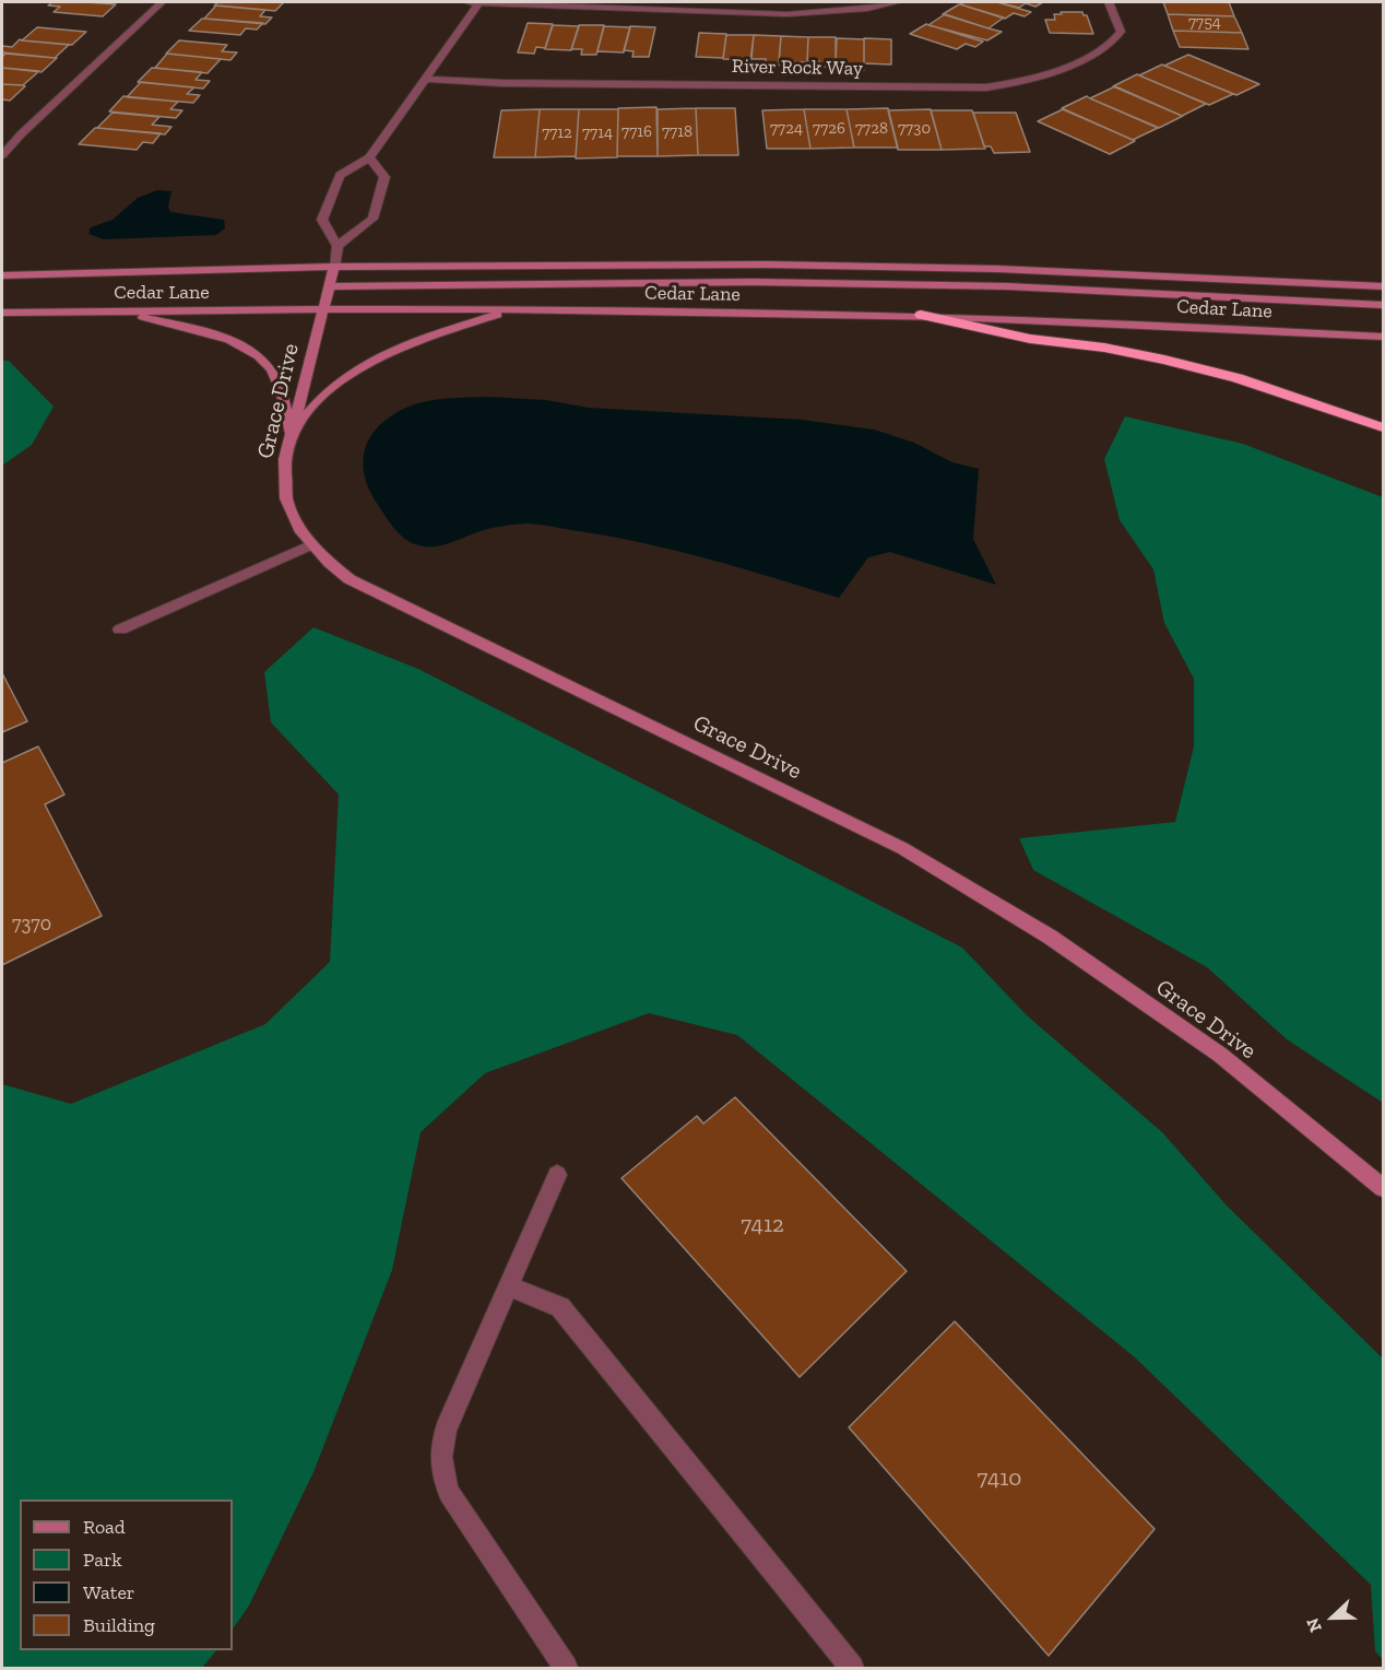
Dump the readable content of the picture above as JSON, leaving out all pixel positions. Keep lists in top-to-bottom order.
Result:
{
  "streets": {
    "main road": ["Cedar Lane", "Grace Drive"],
    "street": ["River Rock Way"]
  },
  "crossings": [
    ["Cedar Lane", "Grace Drive"]
  ],
  "house_numbers": [
    "7754",
    "7724",
    "7726",
    "7728",
    "7730",
    "7716",
    "7718",
    "7712",
    "7714",
    "7370",
    "7412",
    "7410"
  ],
  "legend": [
    "Road",
    "Park",
    "Water",
    "Building"
  ],
  "north": "left"
}
